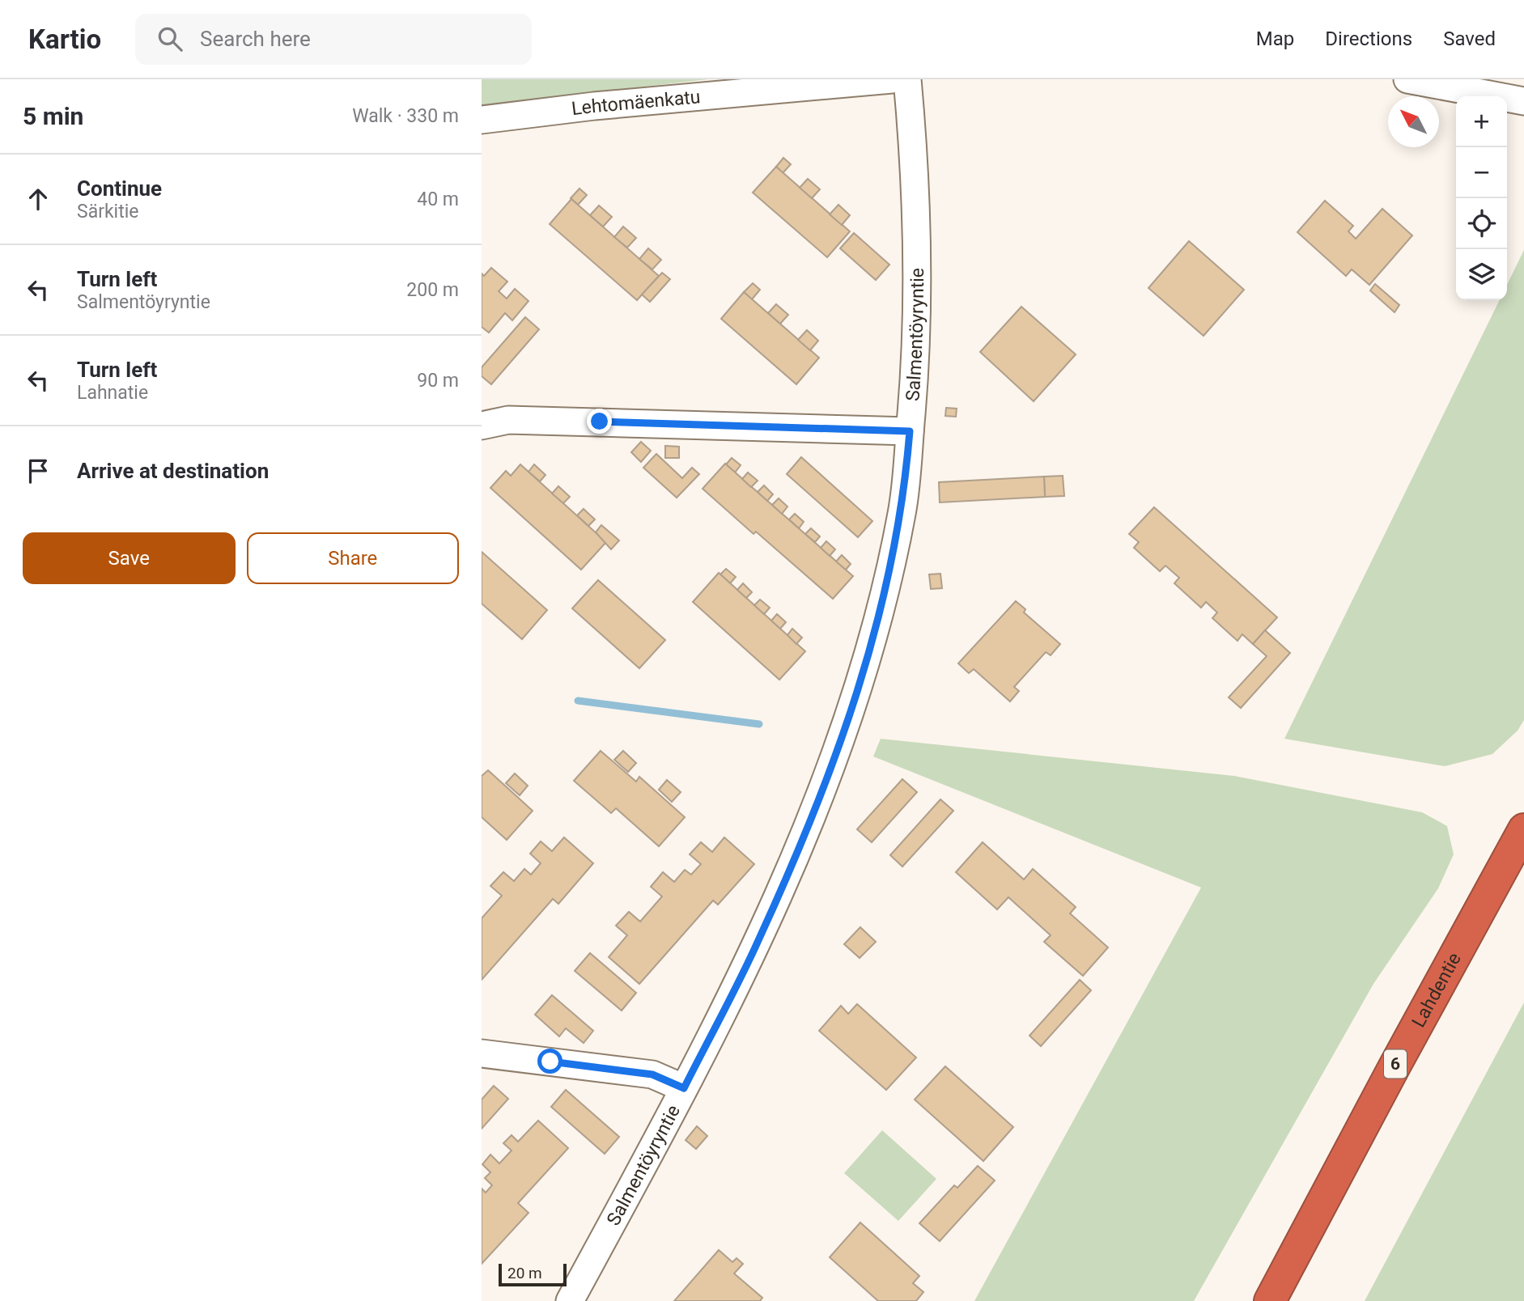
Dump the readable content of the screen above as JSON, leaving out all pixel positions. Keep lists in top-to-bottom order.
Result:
{
  "streets": {
    "highway": ["Lahdentie", "6"],
    "street": ["Lehtomäenkatu", "Salmentöyryntie"]
  },
  "scale_bar": "20 m",
  "north": "top left",
  "page": {
    "header": "Kartio",
    "search": "Search here",
    "nav": ["Map", "Directions", "Saved"],
    "heading": ["5 min", "Walk · 330 m"],
    "map_buttons": ["+", "−"],
    "list": [
      ["Continue", "Särkitie", "40 m"],
      ["Turn left", "Salmentöyryntie", "200 m"],
      ["Turn left", "Lahnatie", "90 m"],
      "Arrive at destination"
    ],
    "buttons": ["Save", "Share"],
    "scale": "20 m"
  }
}
